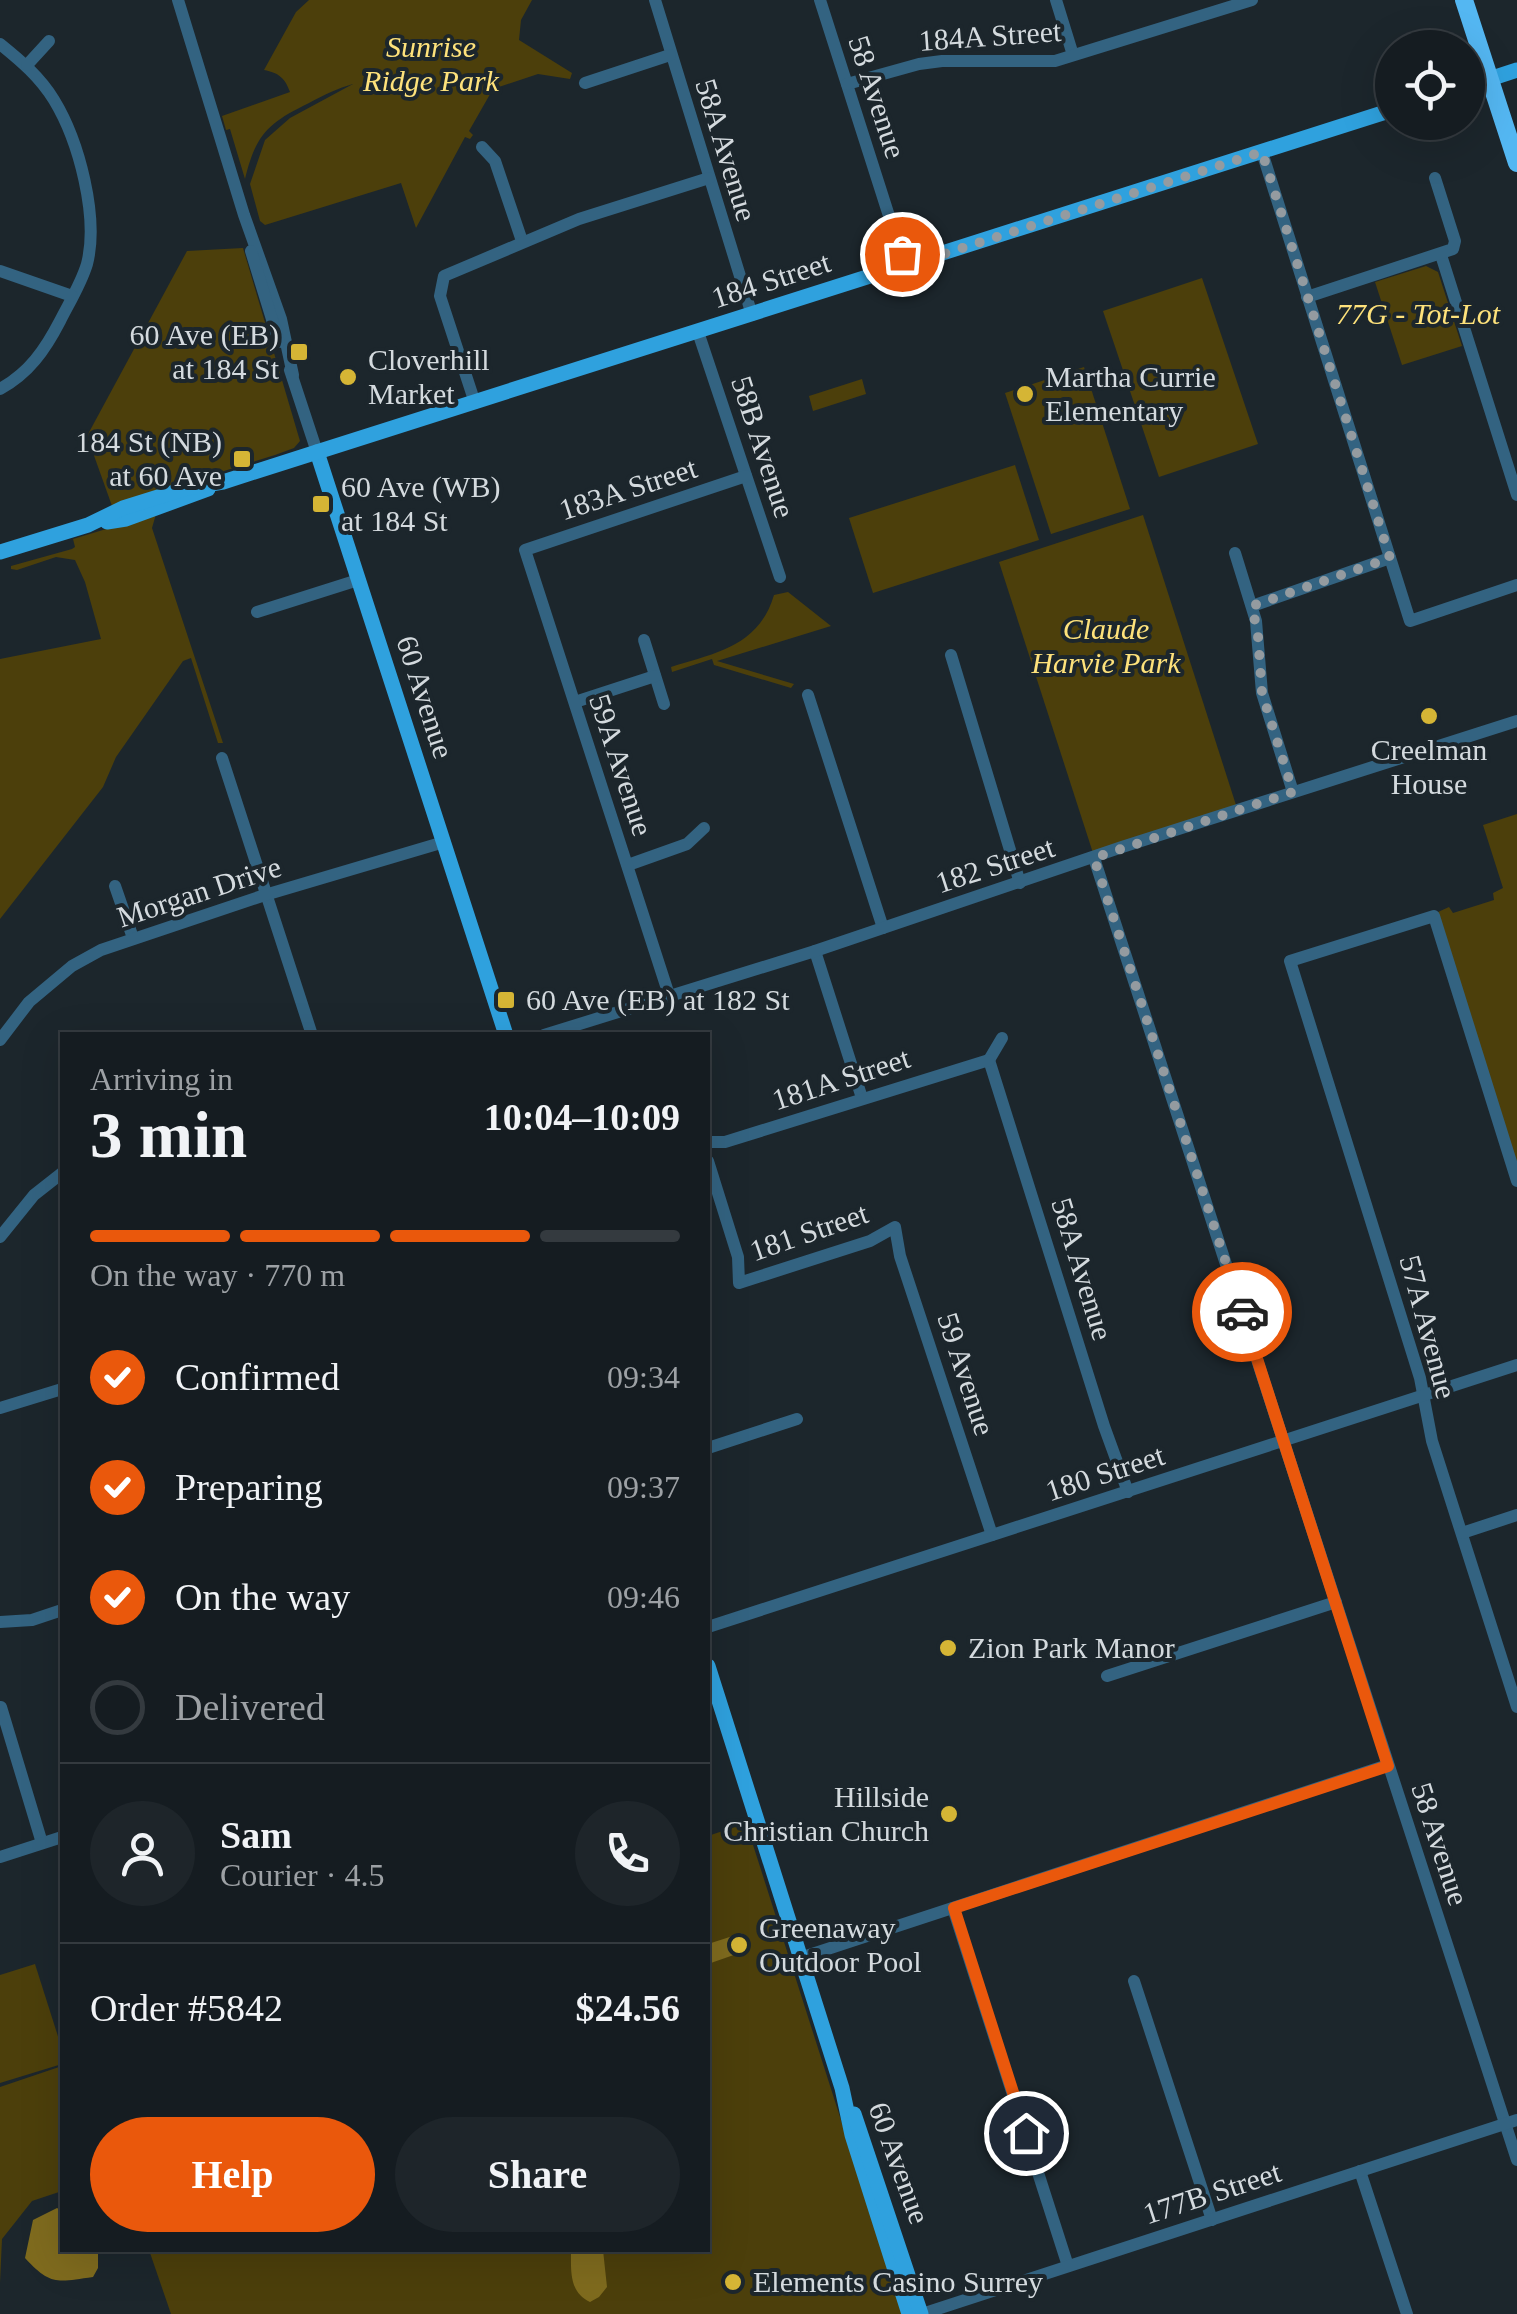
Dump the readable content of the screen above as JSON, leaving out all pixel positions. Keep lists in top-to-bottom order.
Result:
{
  "streets": {
    "main road": ["184 Street", "60 Avenue"],
    "street": [
      "184A Street",
      "58 Avenue",
      "58A Avenue",
      "58B Avenue",
      "183A Street",
      "59A Avenue",
      "182 Street",
      "Morgan Drive",
      "181A Street",
      "181 Street",
      "57A Avenue",
      "59 Avenue",
      "180 Street",
      "177B Street"
    ]
  },
  "crossings": [
    ["184A Street", "58 Avenue"],
    ["58 Avenue", "184 Street"],
    ["58 Avenue", "182 Street"],
    ["58 Avenue", "180 Street"],
    ["58 Avenue", "177B Street"],
    ["58A Avenue", "184 Street"],
    ["58A Avenue", "181A Street"],
    ["58A Avenue", "180 Street"],
    ["184 Street", "58B Avenue"],
    ["184 Street", "60 Avenue"],
    ["58B Avenue", "183A Street"],
    ["183A Street", "59A Avenue"],
    ["60 Avenue", "Morgan Drive"],
    ["60 Avenue", "177B Street"],
    ["59A Avenue", "182 Street"],
    ["181 Street", "59 Avenue"],
    ["57A Avenue", "180 Street"],
    ["59 Avenue", "180 Street"]
  ],
  "parks": ["Sunrise Ridge Park", "77G - Tot-Lot", "Claude Harvie Park"],
  "places": {
    "transit": [
      "60 Ave (EB) at 184 St",
      "184 St (NB) at 60 Ave",
      "60 Ave (WB) at 184 St",
      "60 Ave (EB) at 182 St"
    ],
    "other": [
      "Cloverhill Market",
      "Martha Currie Elementary",
      "Creelman House",
      "Zion Park Manor",
      "Hillside Christian Church",
      "Greenaway Outdoor Pool",
      "Elements Casino Surrey"
    ]
  },
  "page": {
    "heading": ["3 min", "Arriving in", "10:04–10:09"],
    "panel": [
      "Sam",
      "Courier · 4.5",
      "Order #5842",
      "$24.56"
    ],
    "bar": "On the way · 770 m",
    "list": [
      ["Confirmed", "09:34"],
      ["Preparing", "09:37"],
      ["On the way", "09:46"],
      "Delivered"
    ],
    "buttons": ["Help", "Share"]
  }
}
